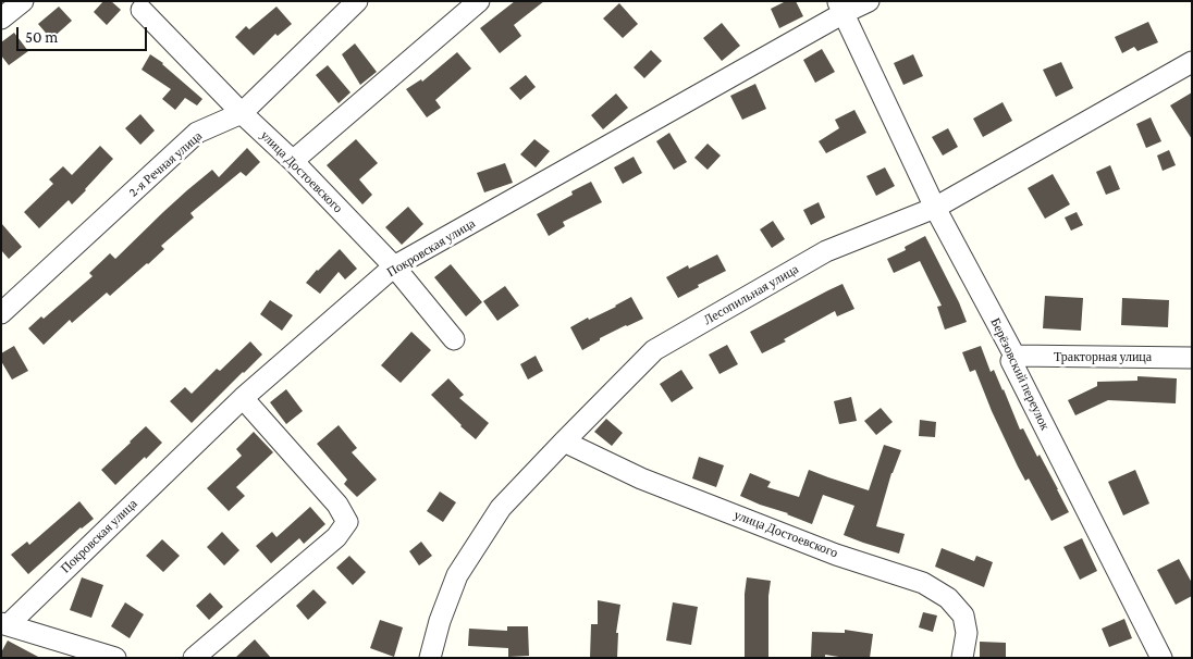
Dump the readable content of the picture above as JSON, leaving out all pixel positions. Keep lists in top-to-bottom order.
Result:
{
  "streets": {
    "street": [
      "2-я Речная улица",
      "улица Достоевского",
      "Покровская улица",
      "Лесопильная улица",
      "Тракторная улица",
      "Берёзовский переулок"
    ]
  },
  "crossings": [
    ["2-я Речная улица", "улица Достоевского"],
    ["улица Достоевского", "Покровская улица"],
    ["улица Достоевского", "Лесопильная улица"],
    ["Покровская улица", "Берёзовский переулок"],
    ["Лесопильная улица", "Берёзовский переулок"],
    ["Тракторная улица", "Берёзовский переулок"]
  ],
  "scale_bar": "50 m"
}
